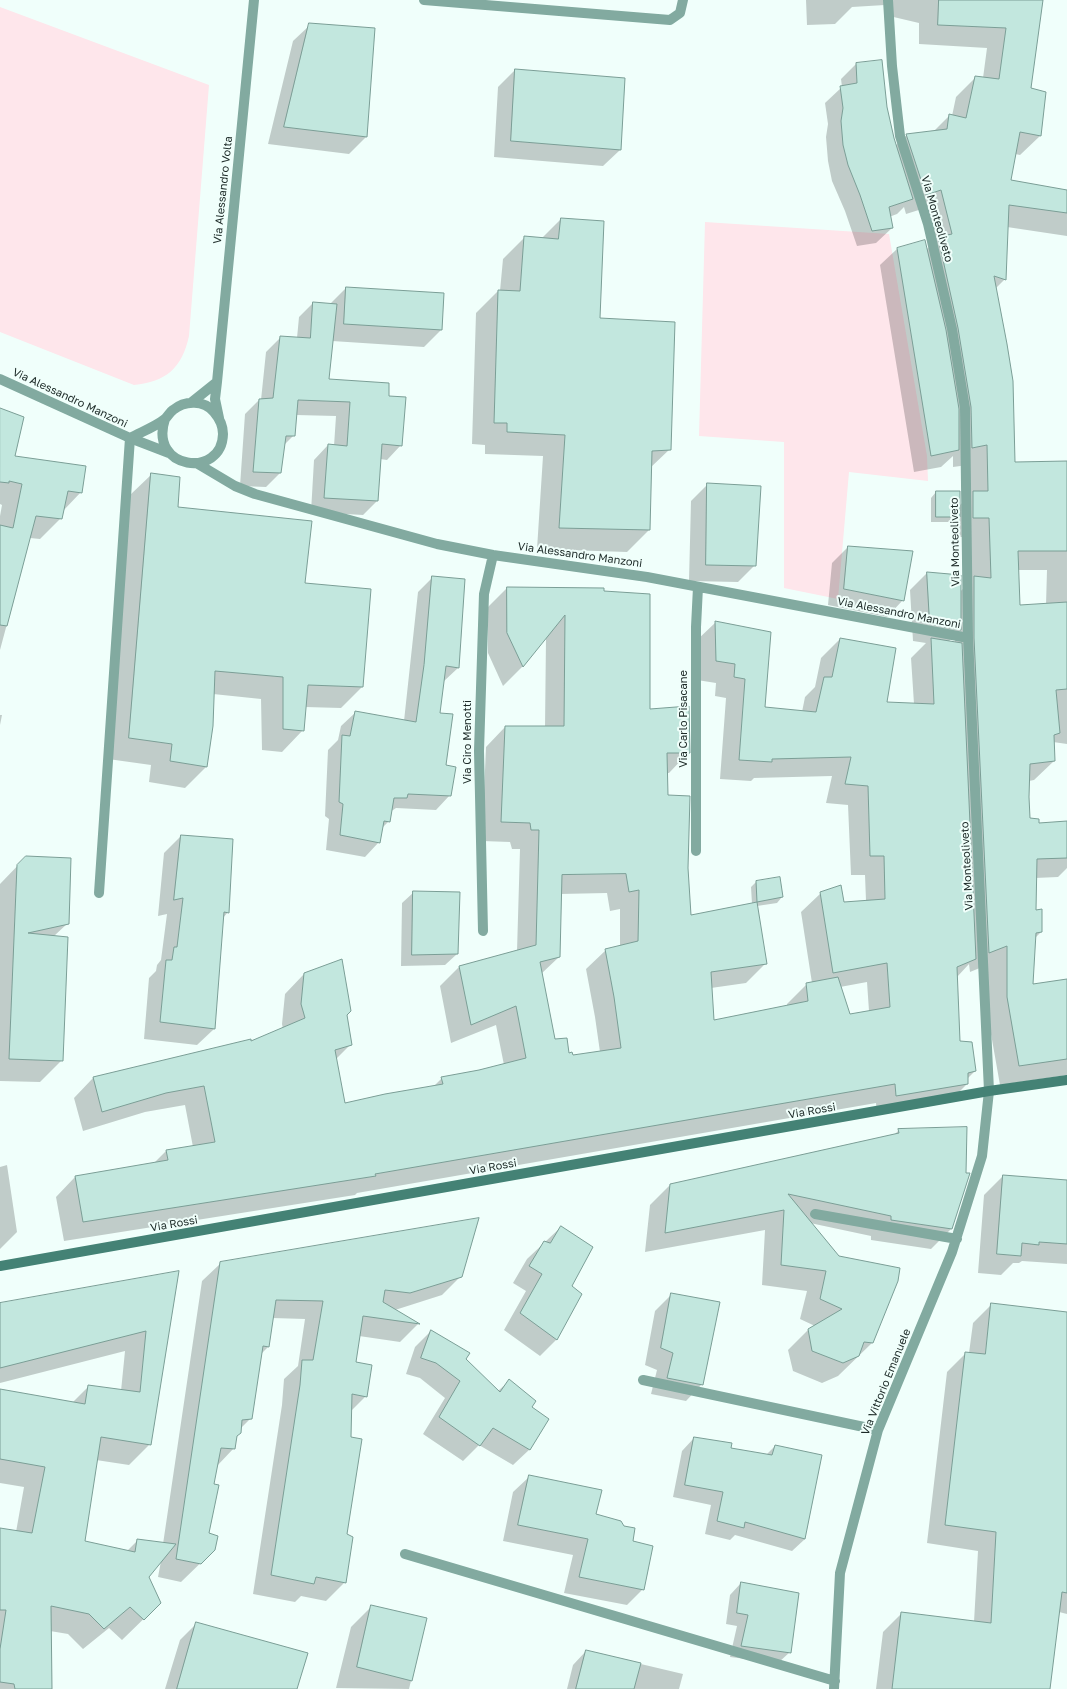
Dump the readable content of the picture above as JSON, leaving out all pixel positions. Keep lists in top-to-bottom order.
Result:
{
  "streets": {
    "street": [
      "Via Alessandro Volta",
      "Via Monteoliveto",
      "Via Alessandro Manzoni",
      "Via Carlo Pisacane",
      "Via Ciro Menotti",
      "Via Rossi",
      "Via Vittorio Emanuele"
    ]
  },
  "crossings": [
    ["Via Alessandro Volta", "Via Alessandro Manzoni"],
    ["Via Monteoliveto", "Via Alessandro Manzoni"],
    ["Via Monteoliveto", "Via Rossi"],
    ["Via Monteoliveto", "Via Vittorio Emanuele"],
    ["Via Alessandro Manzoni", "Via Carlo Pisacane"],
    ["Via Alessandro Manzoni", "Via Ciro Menotti"],
    ["Via Rossi", "Via Vittorio Emanuele"]
  ]
}
